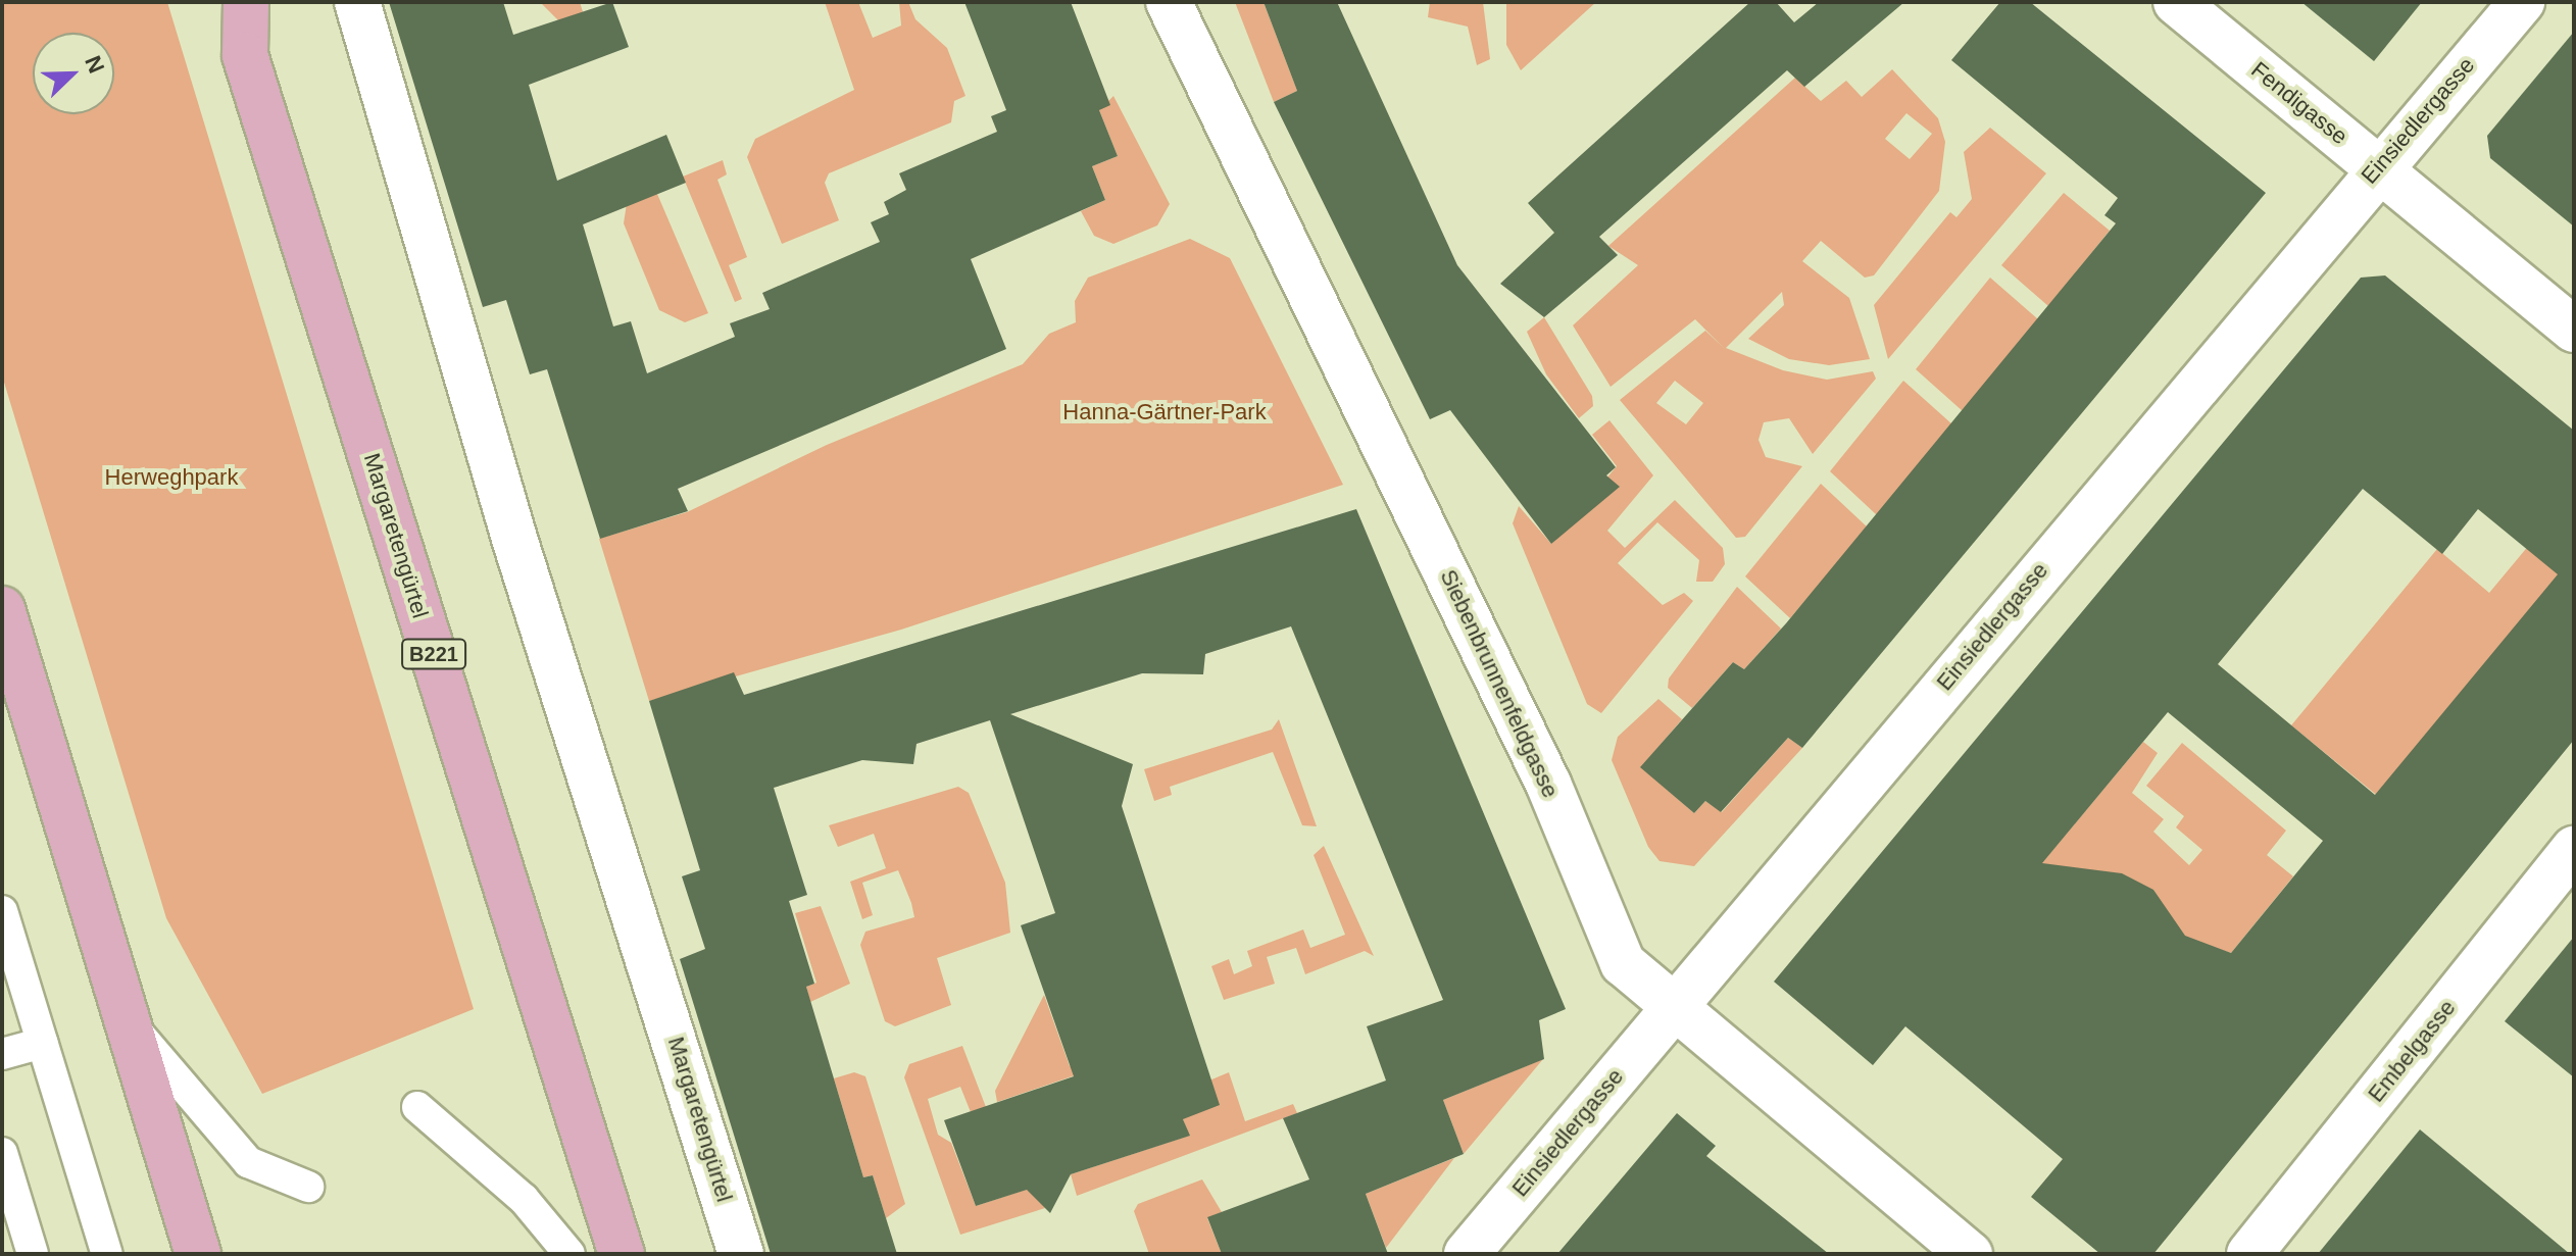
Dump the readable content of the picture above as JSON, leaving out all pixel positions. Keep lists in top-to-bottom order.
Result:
{
  "streets": {
    "main road": ["Margaretengürtel", "B221"],
    "street": [
      "Fendigasse",
      "Einsiedlergasse",
      "Siebenbrunnenfeldgasse",
      "Embelgasse"
    ]
  },
  "crossings": [
    ["Fendigasse", "Einsiedlergasse"],
    ["Einsiedlergasse", "Siebenbrunnenfeldgasse"]
  ],
  "parks": ["Hanna-Gärtner-Park", "Herweghpark"],
  "north": "top right"
}
